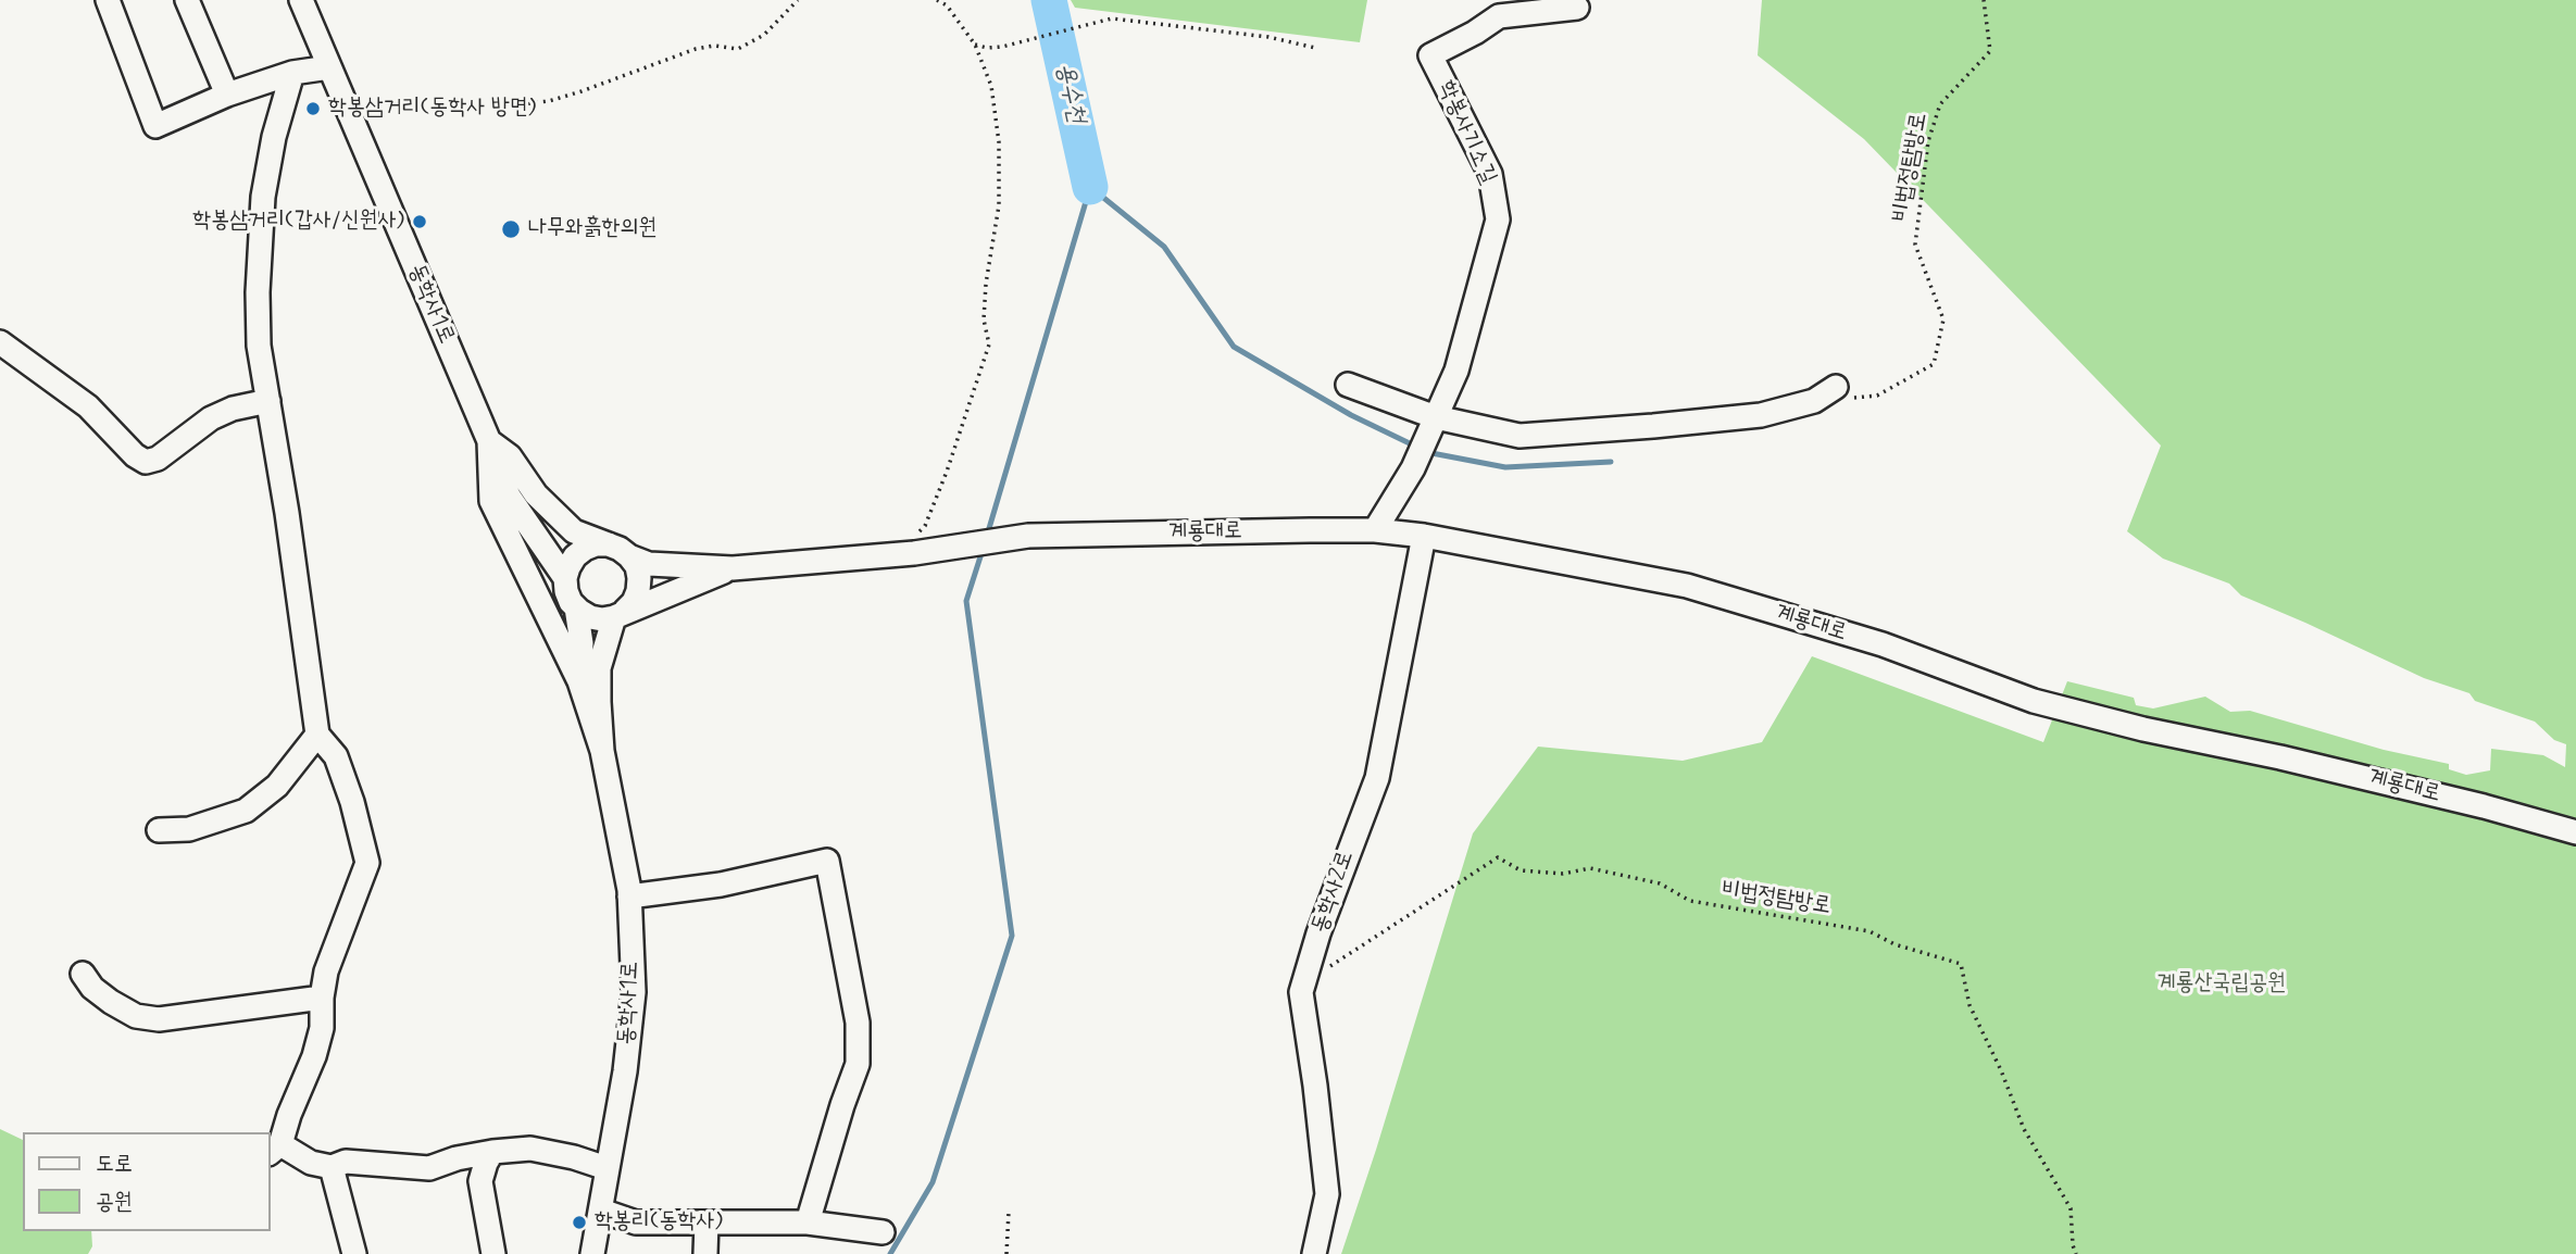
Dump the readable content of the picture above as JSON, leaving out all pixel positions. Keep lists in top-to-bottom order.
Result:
{
  "streets": {
    "street": [
      "학봉사기소길",
      "동학사1로",
      "계룡대로",
      "동학사2로"
    ],
    "path": ["비법정탐방로"]
  },
  "crossings": [
    ["비법정탐방로", "동학사2로"],
    ["계룡대로", "동학사2로"]
  ],
  "water": ["용수천"],
  "parks": ["계룡산국립공원"],
  "places": [
    "학봉삼거리(동학사 방면)",
    "학봉삼거리(갑사/신원사)",
    "나무와흙한의원",
    "학봉리(동학사)"
  ],
  "legend": ["도로", "공원"]
}
